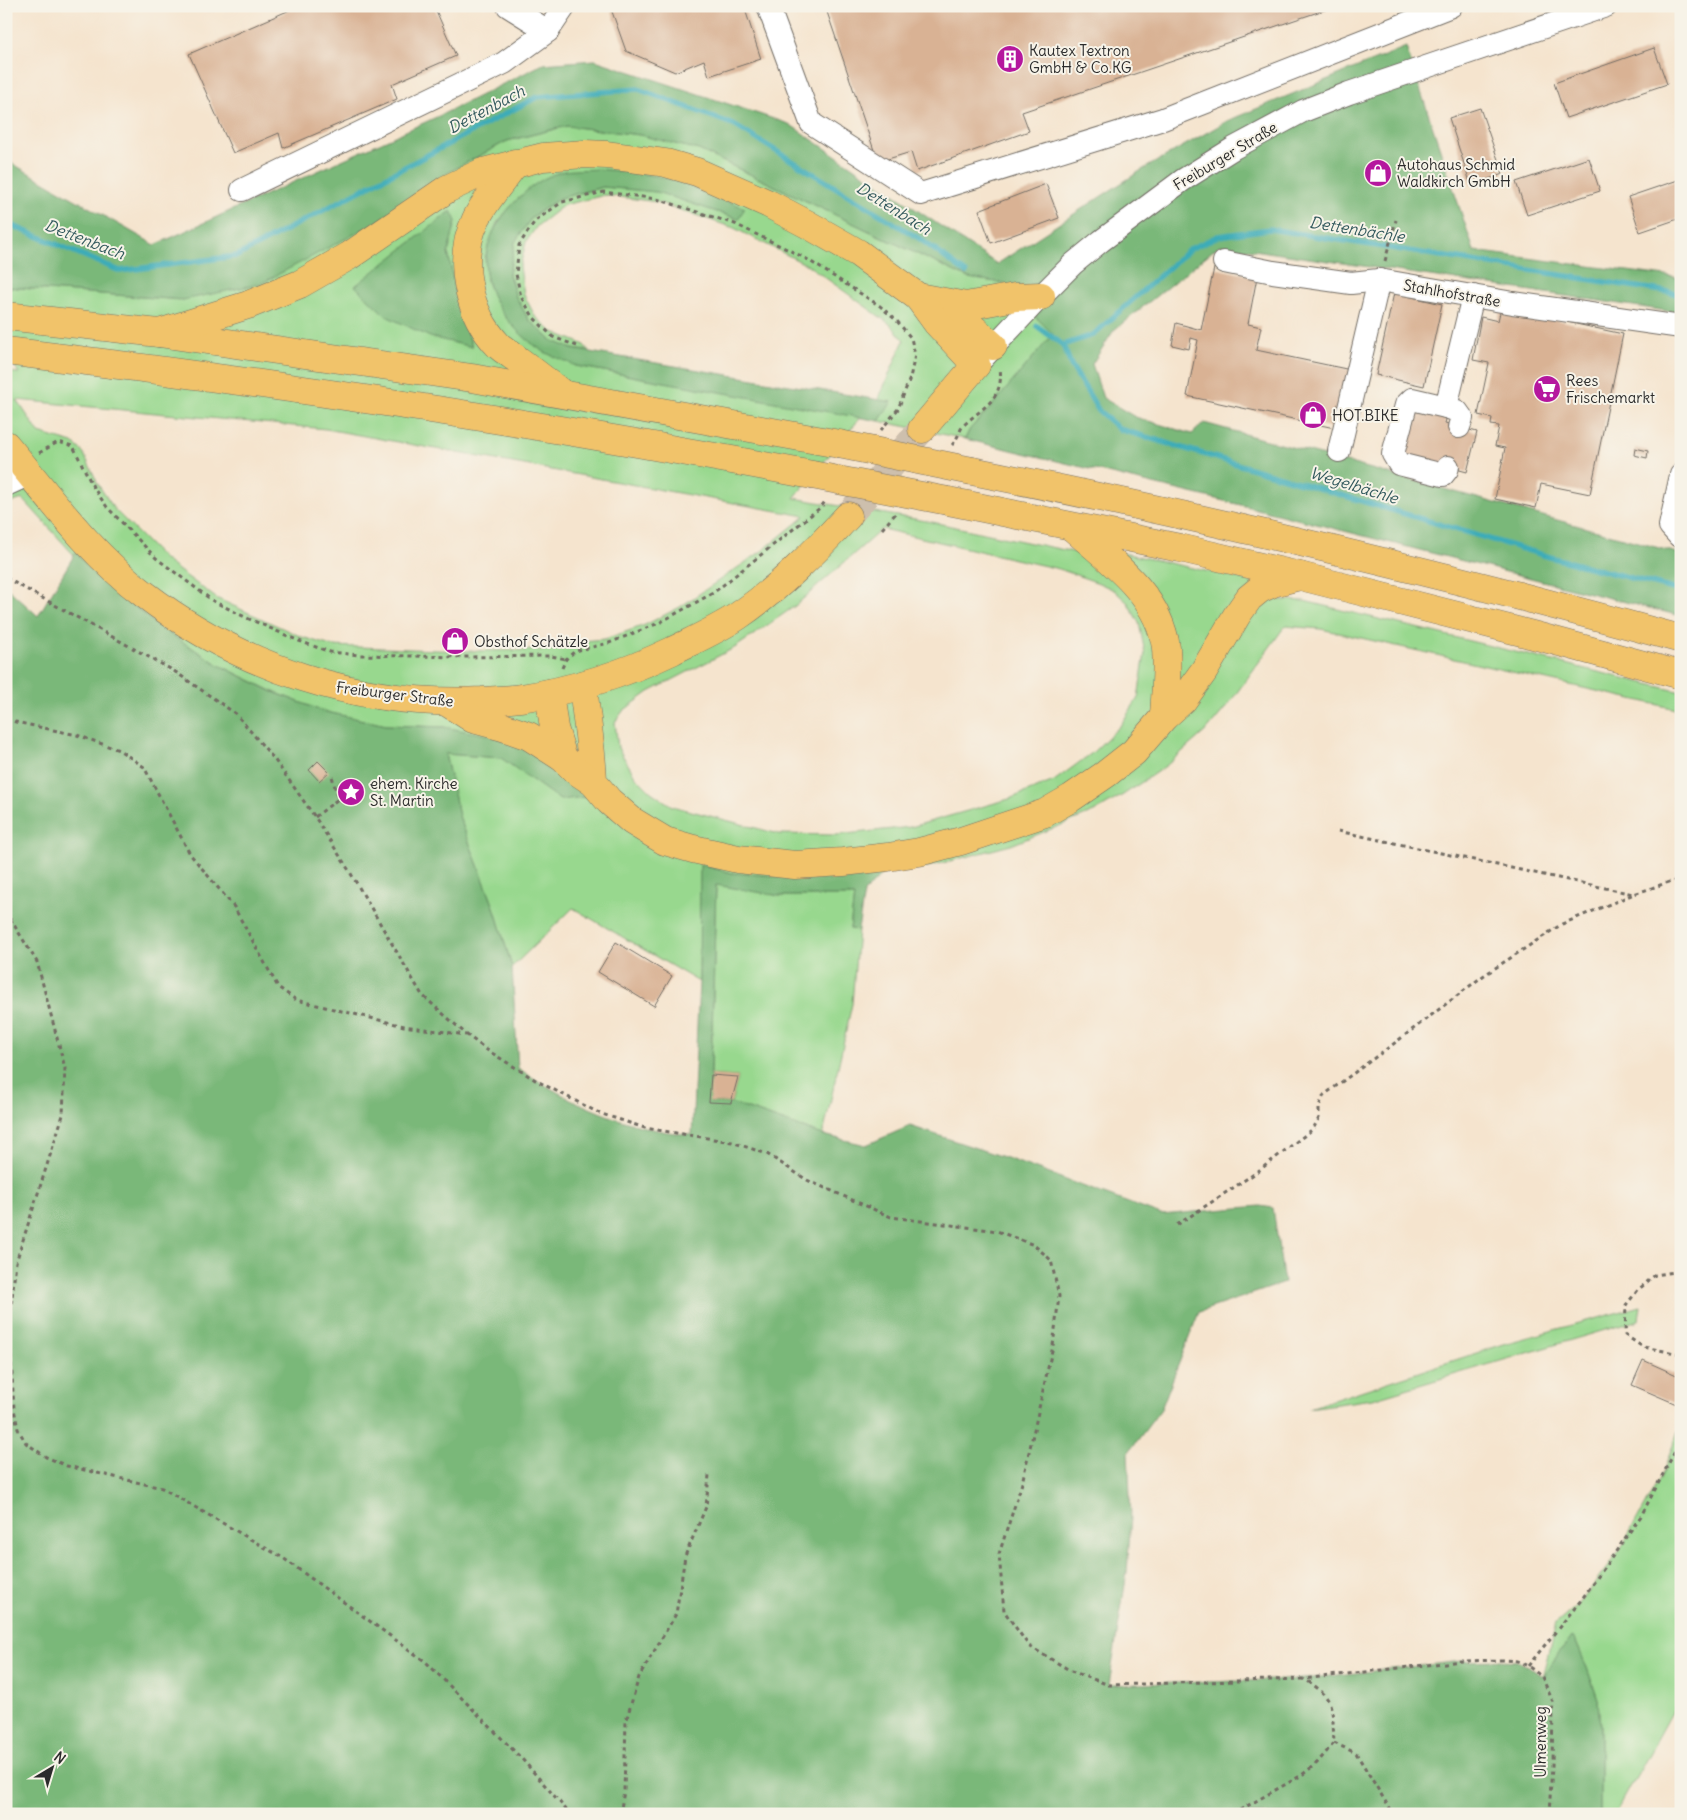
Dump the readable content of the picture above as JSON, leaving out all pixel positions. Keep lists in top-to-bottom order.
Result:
{
  "streets": {
    "main road": ["Freiburger Straße"],
    "street": ["Stahlhofstraße"],
    "path": ["Ulmenweg"]
  },
  "water": ["Dettenbach", "Dettenbächle", "Wegelbächle"],
  "places": {
    "building": ["Kautex Textron GmbH & Co.KG"],
    "shop": ["Autohaus Schmid Waldkirch GmbH", "HOT.BIKE", "Obsthof Schätzle"],
    "supermarket": ["Rees Frischemarkt"],
    "place": ["ehem. Kirche St. Martin"]
  },
  "north": "top right"
}
